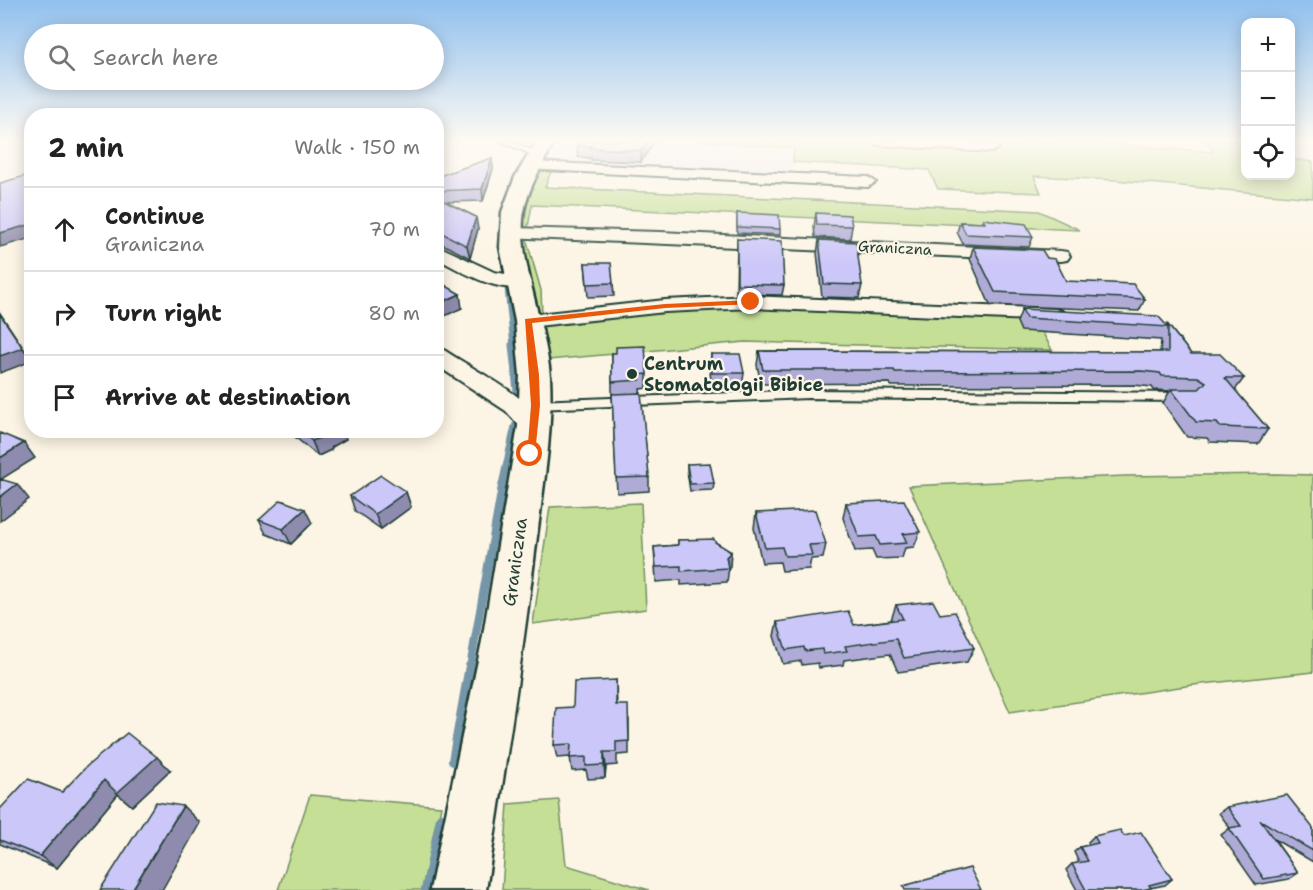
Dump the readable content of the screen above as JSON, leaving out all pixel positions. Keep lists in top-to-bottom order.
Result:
{
  "streets": {
    "street": ["Graniczna"]
  },
  "places": ["Centrum Stomatologii Bibice"],
  "page": {
    "map_buttons": ["+", "−"],
    "search": "Search here",
    "heading": ["2 min", "Walk · 150 m"],
    "list": [
      ["Continue", "Graniczna", "70 m"],
      ["Turn right", "80 m"],
      "Arrive at destination"
    ]
  }
}
